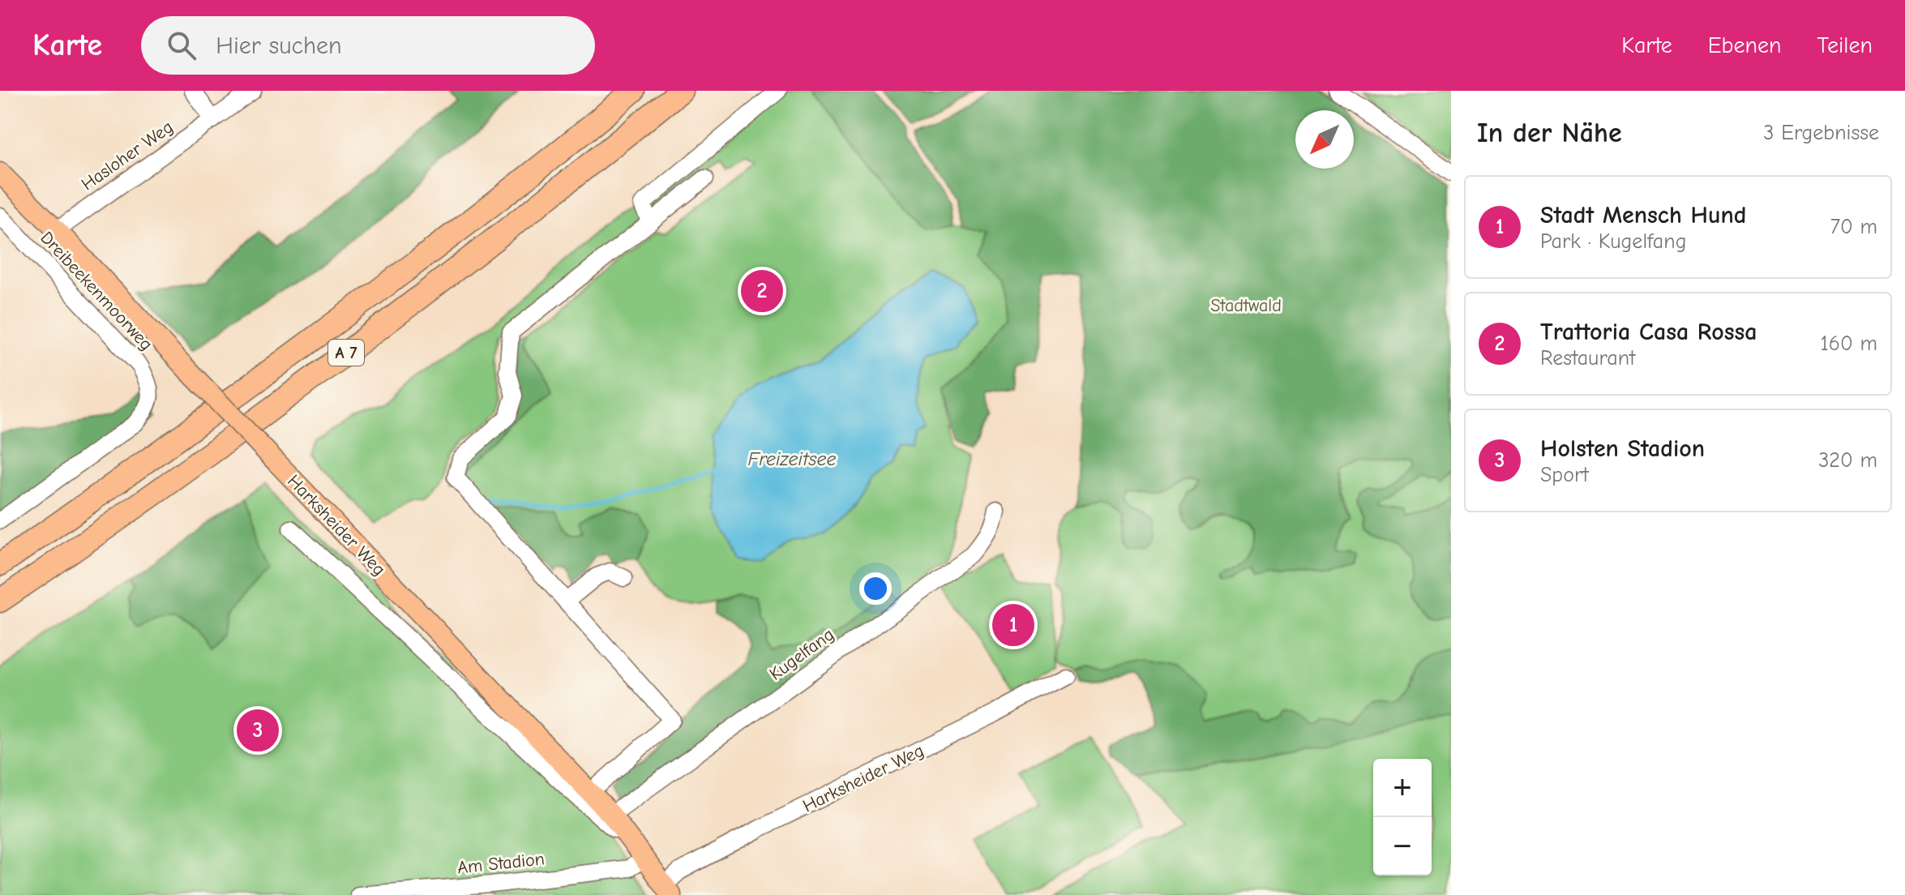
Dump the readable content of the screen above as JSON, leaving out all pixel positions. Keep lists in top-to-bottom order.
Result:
{
  "streets": {
    "highway": ["A 7"],
    "main road": ["Harksheider Weg"],
    "street": [
      "Hasloher Weg",
      "Dreibeekenmoorweg",
      "Kugelfang",
      "Am Stadion"
    ]
  },
  "crossings": [
    ["Hasloher Weg", "Harksheider Weg"],
    ["Harksheider Weg", "Kugelfang"],
    ["Harksheider Weg", "Am Stadion"]
  ],
  "water": ["Freizeitsee"],
  "parks": ["Stadtwald"],
  "north": "bottom left",
  "page": {
    "header": "Karte",
    "search": "Hier suchen",
    "nav": ["Karte", "Ebenen", "Teilen"],
    "heading": ["In der Nähe", "3 Ergebnisse"],
    "list": [
      {
        "mark": "1",
        "name": "Stadt Mensch Hund",
        "note": "Park · Kugelfang",
        "value": "70 m"
      },
      {
        "mark": "2",
        "name": "Trattoria Casa Rossa",
        "note": "Restaurant",
        "value": "160 m"
      },
      {
        "mark": "3",
        "name": "Holsten Stadion",
        "note": "Sport",
        "value": "320 m"
      }
    ],
    "pins": ["2", "1", "3"],
    "map_buttons": ["+", "−"]
  }
}
